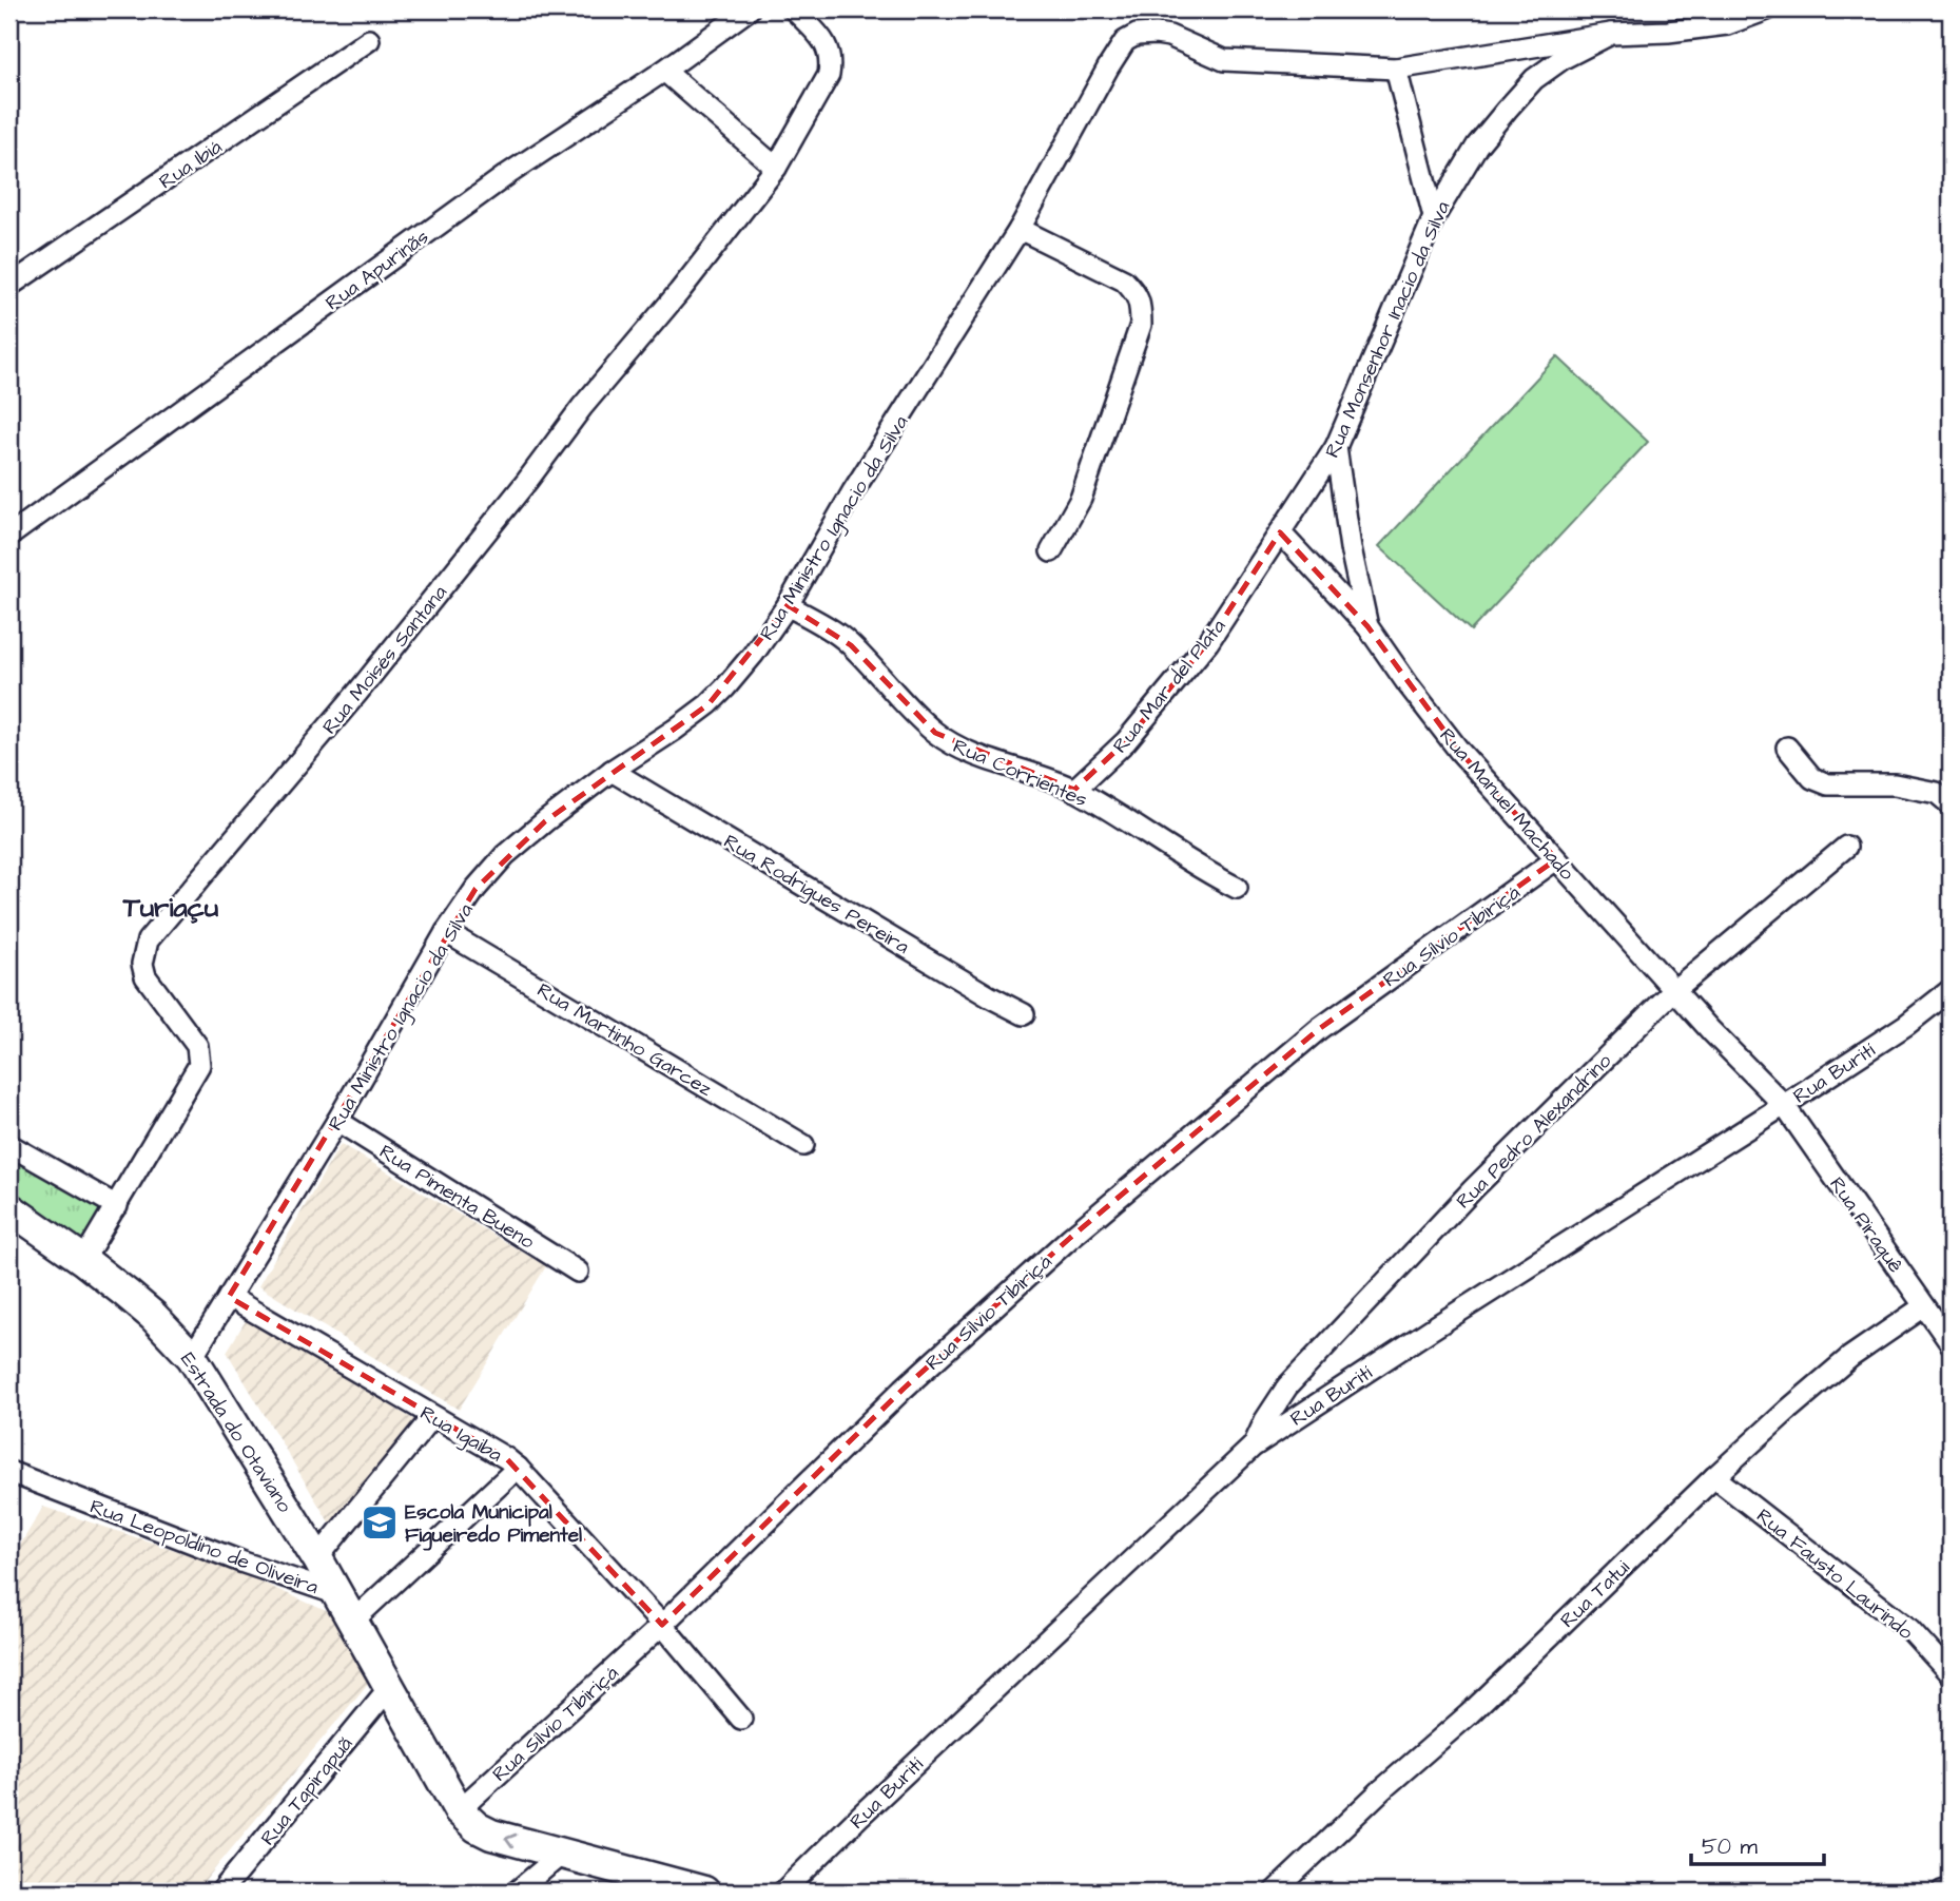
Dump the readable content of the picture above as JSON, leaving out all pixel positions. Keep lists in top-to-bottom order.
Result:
{
  "streets": {
    "street": [
      "Rua Ibiá",
      "Rua Apurinãs",
      "Rua Monsenhor Inacio da Silva",
      "Rua Ministro Ignacio da Silva",
      "Rua Moisés Santana",
      "Rua Mar del Plata",
      "Rua Corrientes",
      "Rua Manuel Machado",
      "Rua Rodrigues Pereira",
      "Rua Sílvio Tibiriçá",
      "Rua Martinho Garcez",
      "Rua Burití",
      "Rua Pedro Alexandrino",
      "Rua Pimenta Bueno",
      "Rua Piraquê",
      "Estrada do Otaviano",
      "Rua Igaiba",
      "Rua Leopoldino de Oliveira",
      "Rua Fausto Laurindo",
      "Rua Tatui",
      "Rua Tapirapuã"
    ]
  },
  "crossings": [
    ["Rua Monsenhor Inacio da Silva", "Rua Ministro Ignacio da Silva"],
    ["Rua Monsenhor Inacio da Silva", "Rua Mar del Plata"],
    ["Rua Monsenhor Inacio da Silva", "Rua Manuel Machado"],
    ["Rua Ministro Ignacio da Silva", "Rua Corrientes"],
    ["Rua Ministro Ignacio da Silva", "Rua Rodrigues Pereira"],
    ["Rua Ministro Ignacio da Silva", "Rua Martinho Garcez"],
    ["Rua Ministro Ignacio da Silva", "Rua Pimenta Bueno"],
    ["Rua Ministro Ignacio da Silva", "Estrada do Otaviano"],
    ["Rua Ministro Ignacio da Silva", "Rua Igaiba"],
    ["Rua Moisés Santana", "Estrada do Otaviano"],
    ["Rua Mar del Plata", "Rua Corrientes"],
    ["Rua Manuel Machado", "Rua Sílvio Tibiriçá"],
    ["Rua Manuel Machado", "Rua Burití"],
    ["Rua Manuel Machado", "Rua Pedro Alexandrino"],
    ["Rua Manuel Machado", "Rua Piraquê"],
    ["Rua Sílvio Tibiriçá", "Rua Igaiba"],
    ["Rua Sílvio Tibiriçá", "Rua Leopoldino de Oliveira"],
    ["Rua Burití", "Rua Pedro Alexandrino"],
    ["Rua Burití", "Rua Piraquê"],
    ["Rua Piraquê", "Rua Tatui"],
    ["Estrada do Otaviano", "Rua Leopoldino de Oliveira"],
    ["Rua Leopoldino de Oliveira", "Rua Tapirapuã"],
    ["Rua Fausto Laurindo", "Rua Tatui"]
  ],
  "districts": ["Turiaçu"],
  "places": {
    "school or university": ["Escola Municipal Figueiredo Pimentel"]
  },
  "scale_bar": "50 m"
}
